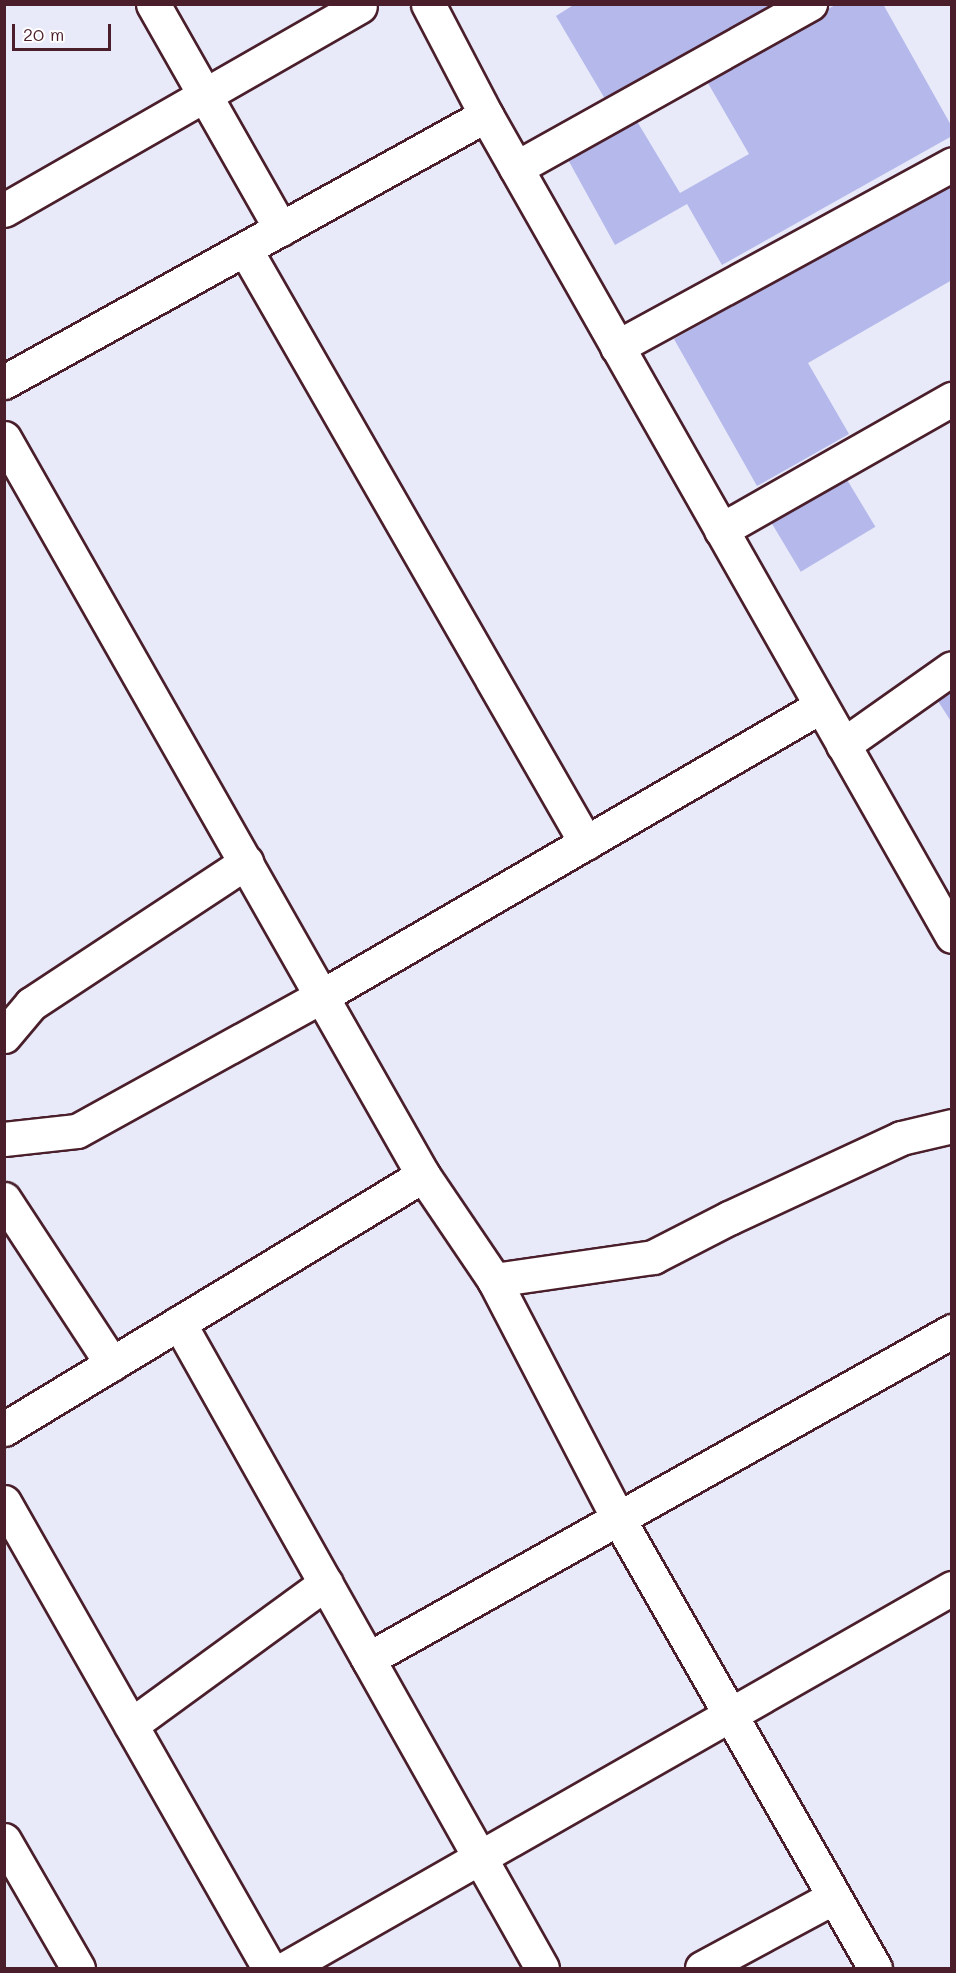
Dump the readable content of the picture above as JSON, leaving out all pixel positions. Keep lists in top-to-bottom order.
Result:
{
  "scale_bar": "20 m"
}
